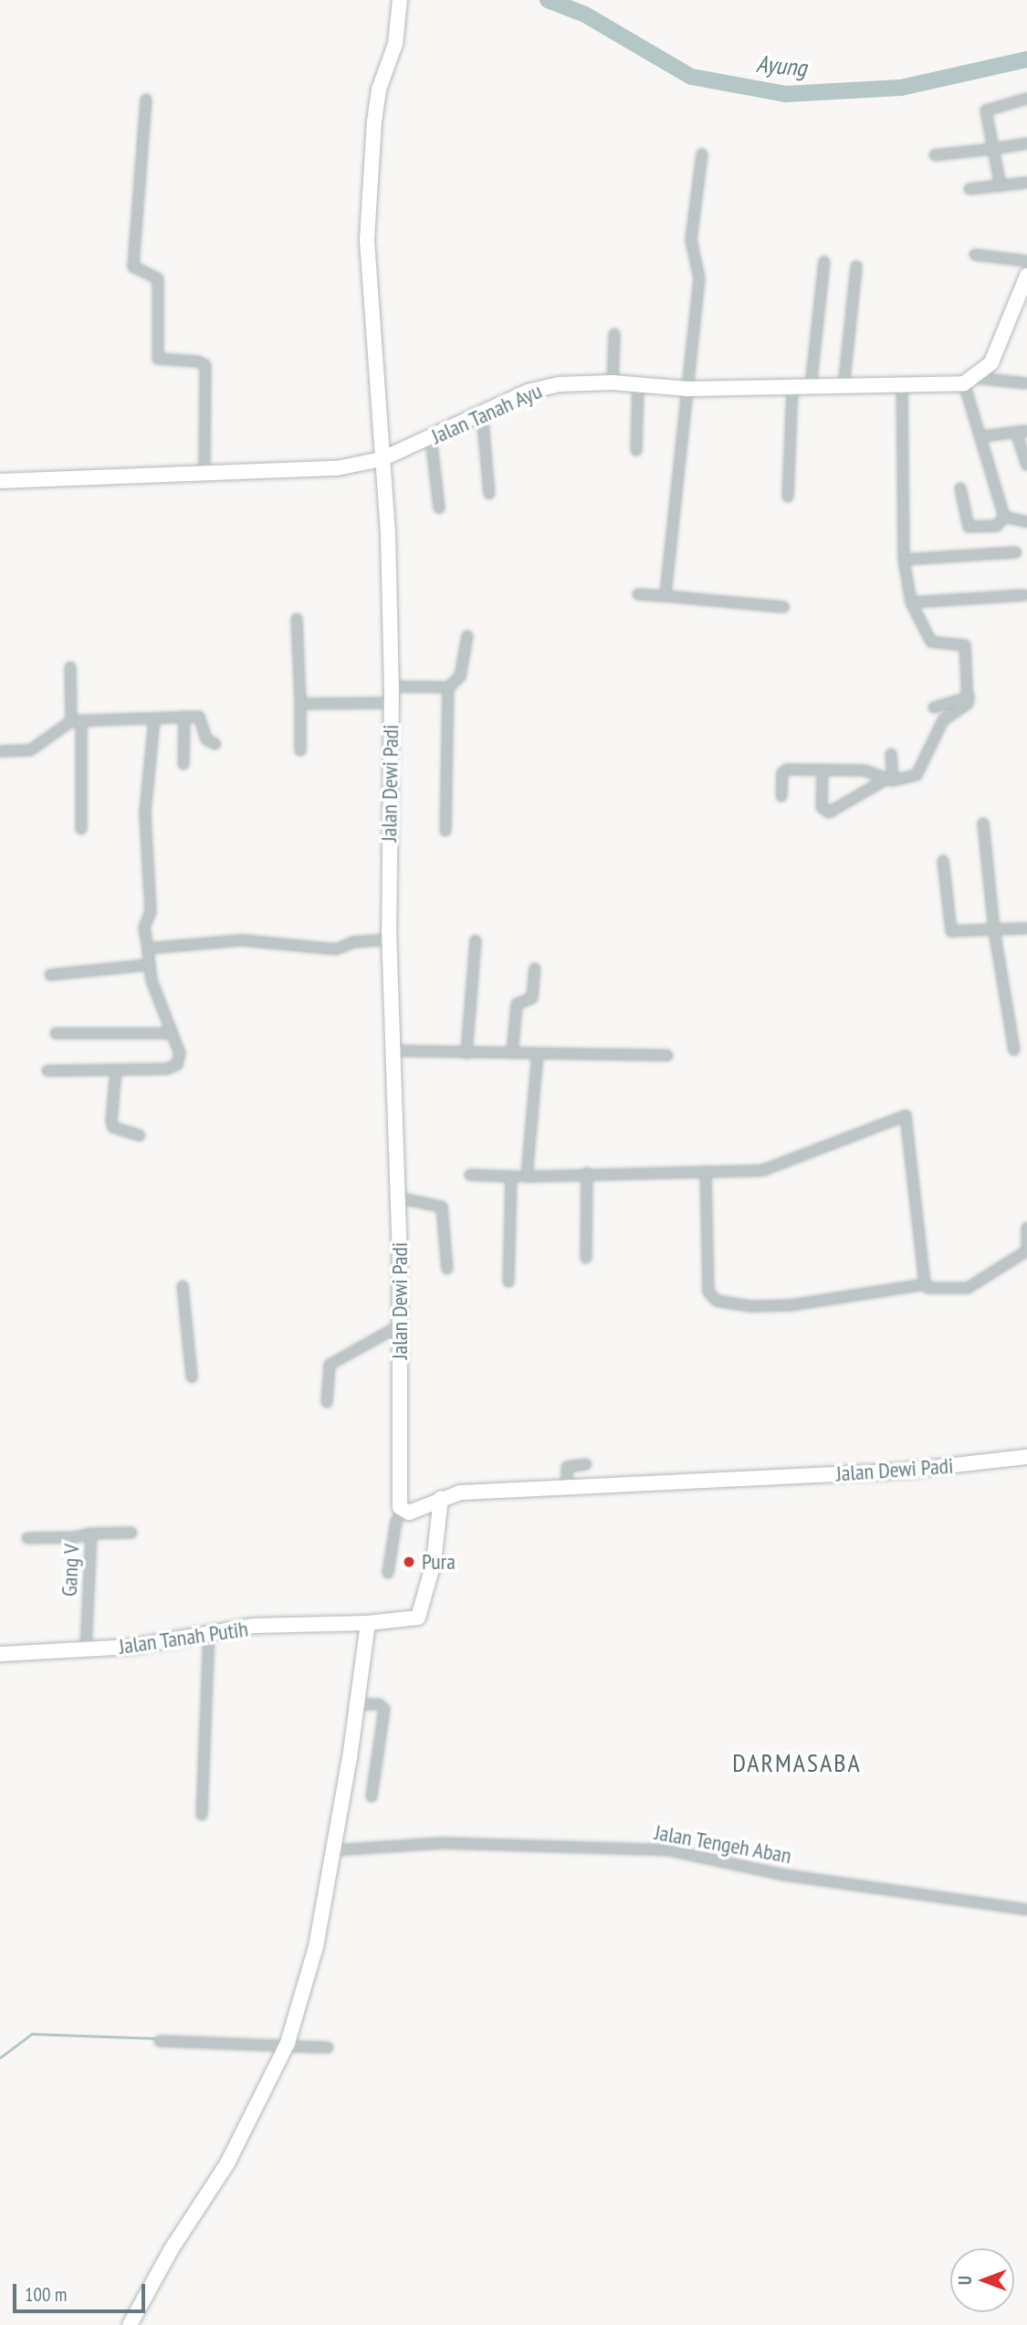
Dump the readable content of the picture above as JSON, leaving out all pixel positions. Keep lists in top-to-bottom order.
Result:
{
  "streets": {
    "street": [
      "Jalan Tanah Ayu",
      "Jalan Dewi Padi",
      "Gang V",
      "Jalan Tanah Putih",
      "Jalan Tengeh Aban"
    ]
  },
  "crossings": [
    ["Jalan Tanah Ayu", "Jalan Dewi Padi"],
    ["Jalan Dewi Padi", "Jalan Tanah Putih"],
    ["Gang V", "Jalan Tanah Putih"]
  ],
  "districts": ["DARMASABA"],
  "water": ["Ayung"],
  "places": ["Pura"],
  "scale_bar": "100 m",
  "north": "left"
}
